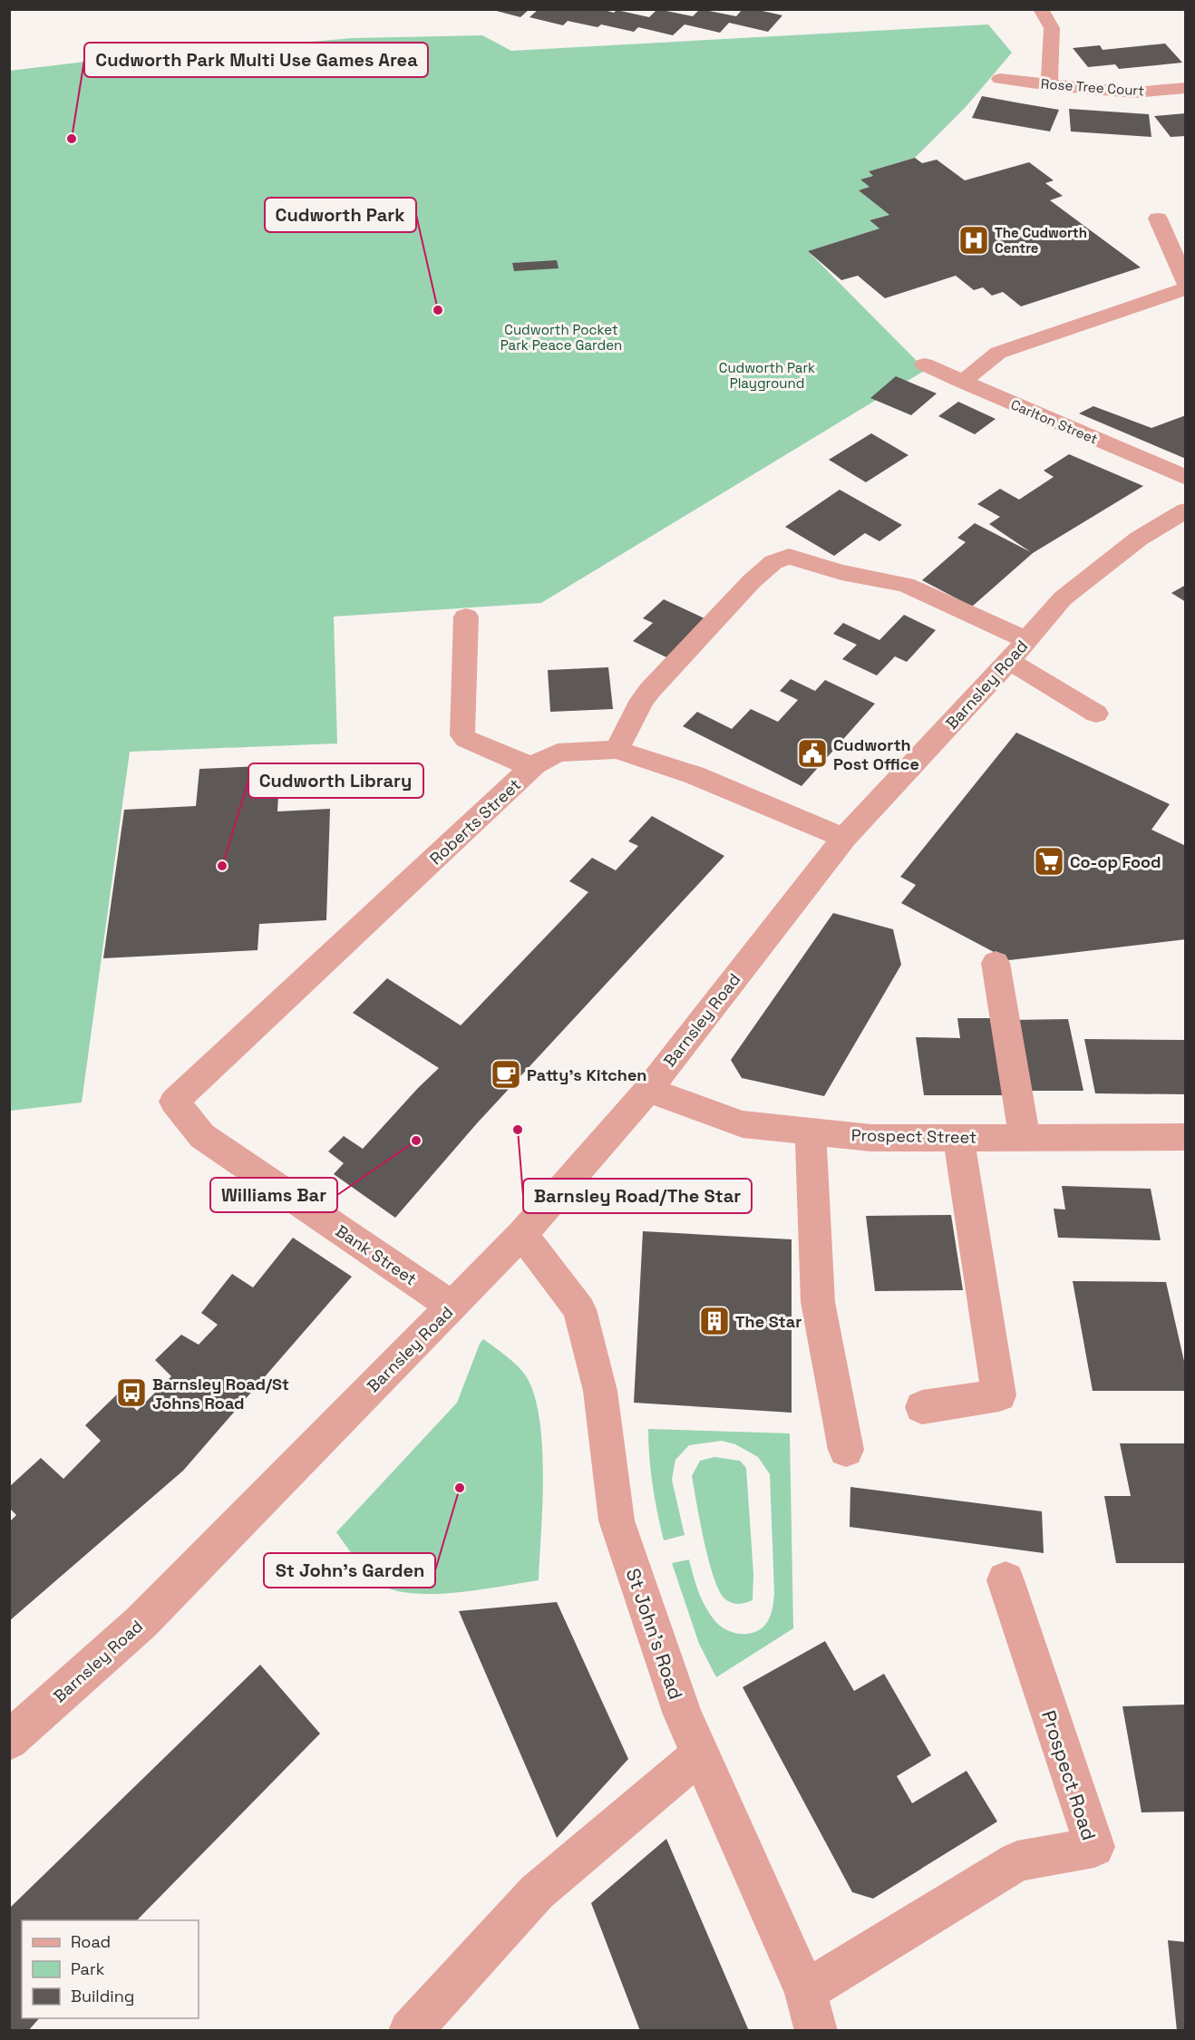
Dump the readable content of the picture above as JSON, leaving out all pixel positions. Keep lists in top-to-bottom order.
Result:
{
  "streets": {
    "street": [
      "Rose Tree Court",
      "Carlton Street",
      "Barnsley Road",
      "Roberts Street",
      "Prospect Street",
      "Bank Street",
      "St John's Road",
      "Prospect Road"
    ]
  },
  "crossings": [
    ["Barnsley Road", "Roberts Street"],
    ["Barnsley Road", "Prospect Street"],
    ["Barnsley Road", "Bank Street"],
    ["Barnsley Road", "St John's Road"],
    ["Roberts Street", "Bank Street"],
    ["St John's Road", "Prospect Road"]
  ],
  "parks": ["Cudworth Pocket Park Peace Garden", "Cudworth Park Playground"],
  "places": {
    "other": [
      "Cudworth Park Multi Use Games Area",
      "Cudworth Park",
      "Cudworth Library",
      "Barnsley Road/The Star",
      "Williams Bar",
      "St John's Garden"
    ],
    "hospital": ["The Cudworth Centre"],
    "public building": ["Cudworth Post Office"],
    "supermarket": ["Co-op Food"],
    "cafe": ["Patty's Kitchen"],
    "building": ["The Star"],
    "bus stop": ["Barnsley Road/St Johns Road"]
  },
  "legend": ["Road", "Park", "Building"]
}
